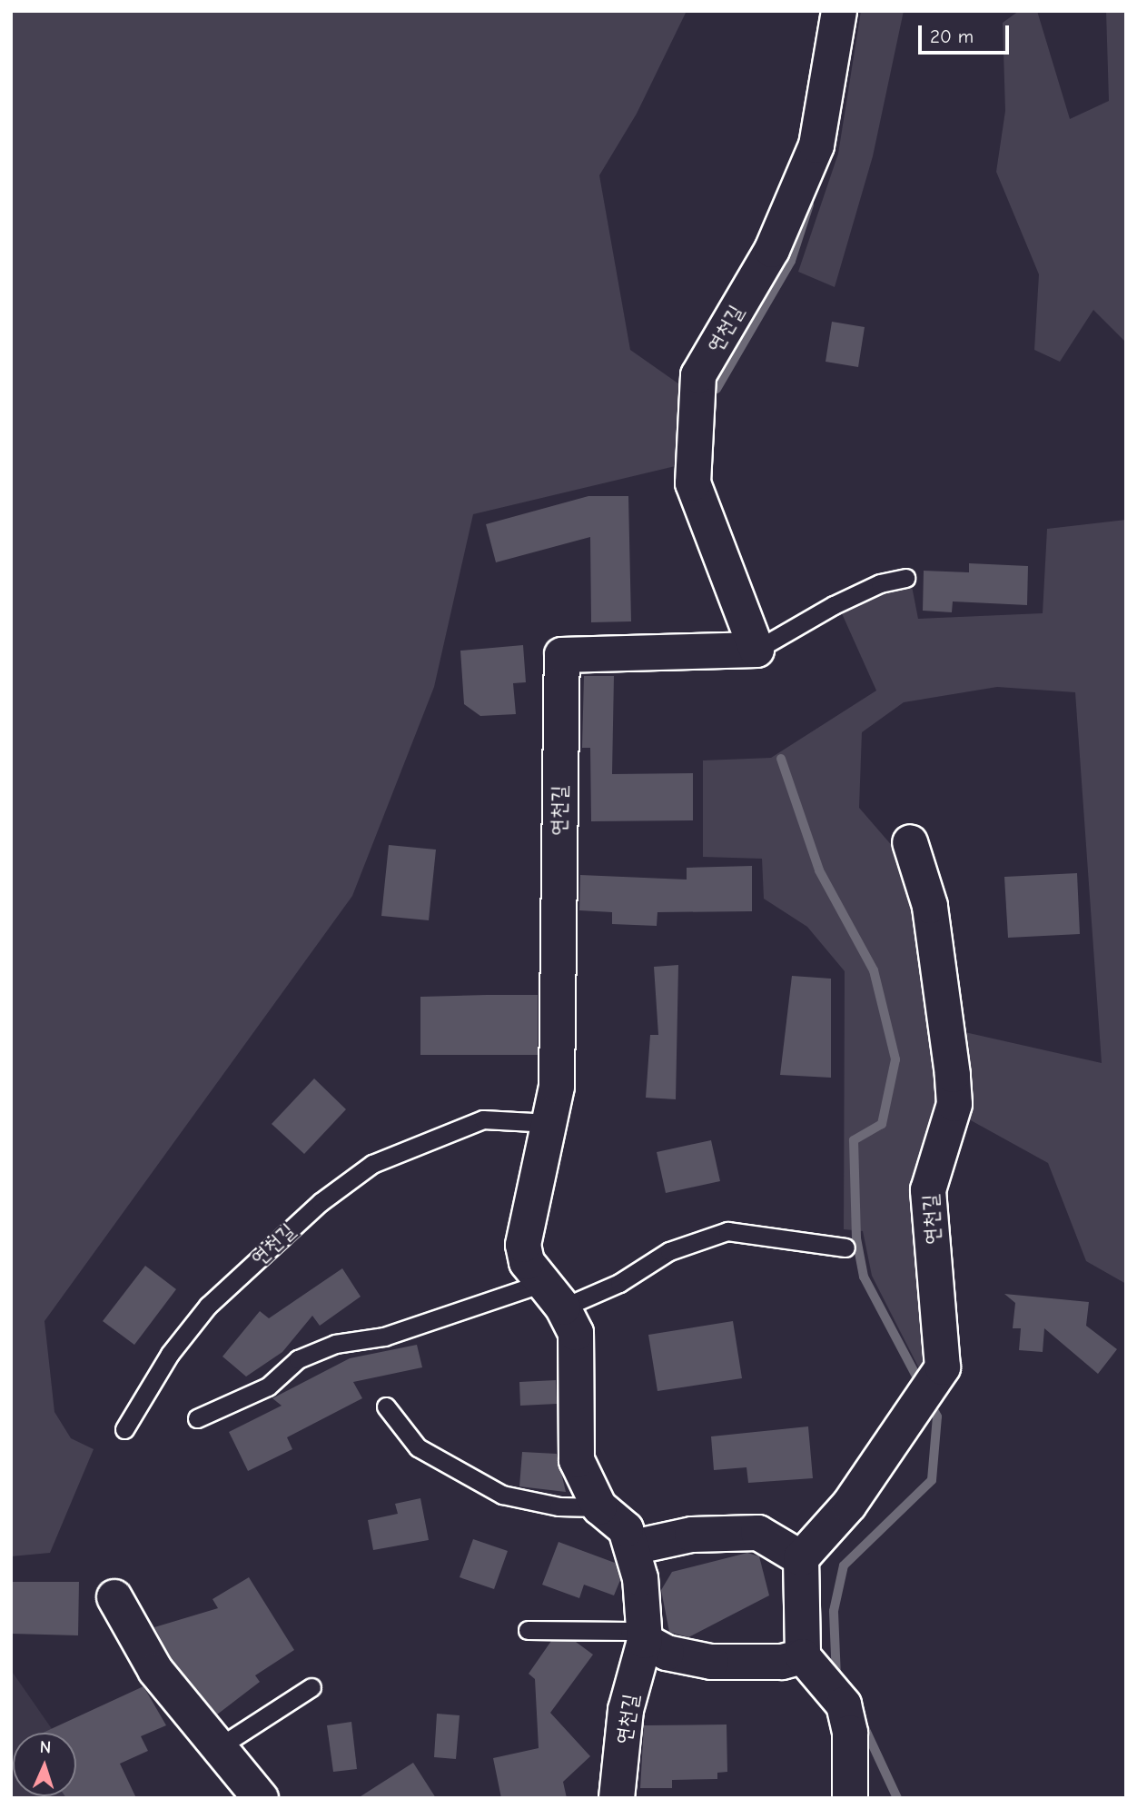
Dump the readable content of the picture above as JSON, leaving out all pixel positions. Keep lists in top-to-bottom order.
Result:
{
  "streets": {
    "street": ["연천길"]
  },
  "scale_bar": "20 m",
  "north": "top"
}
